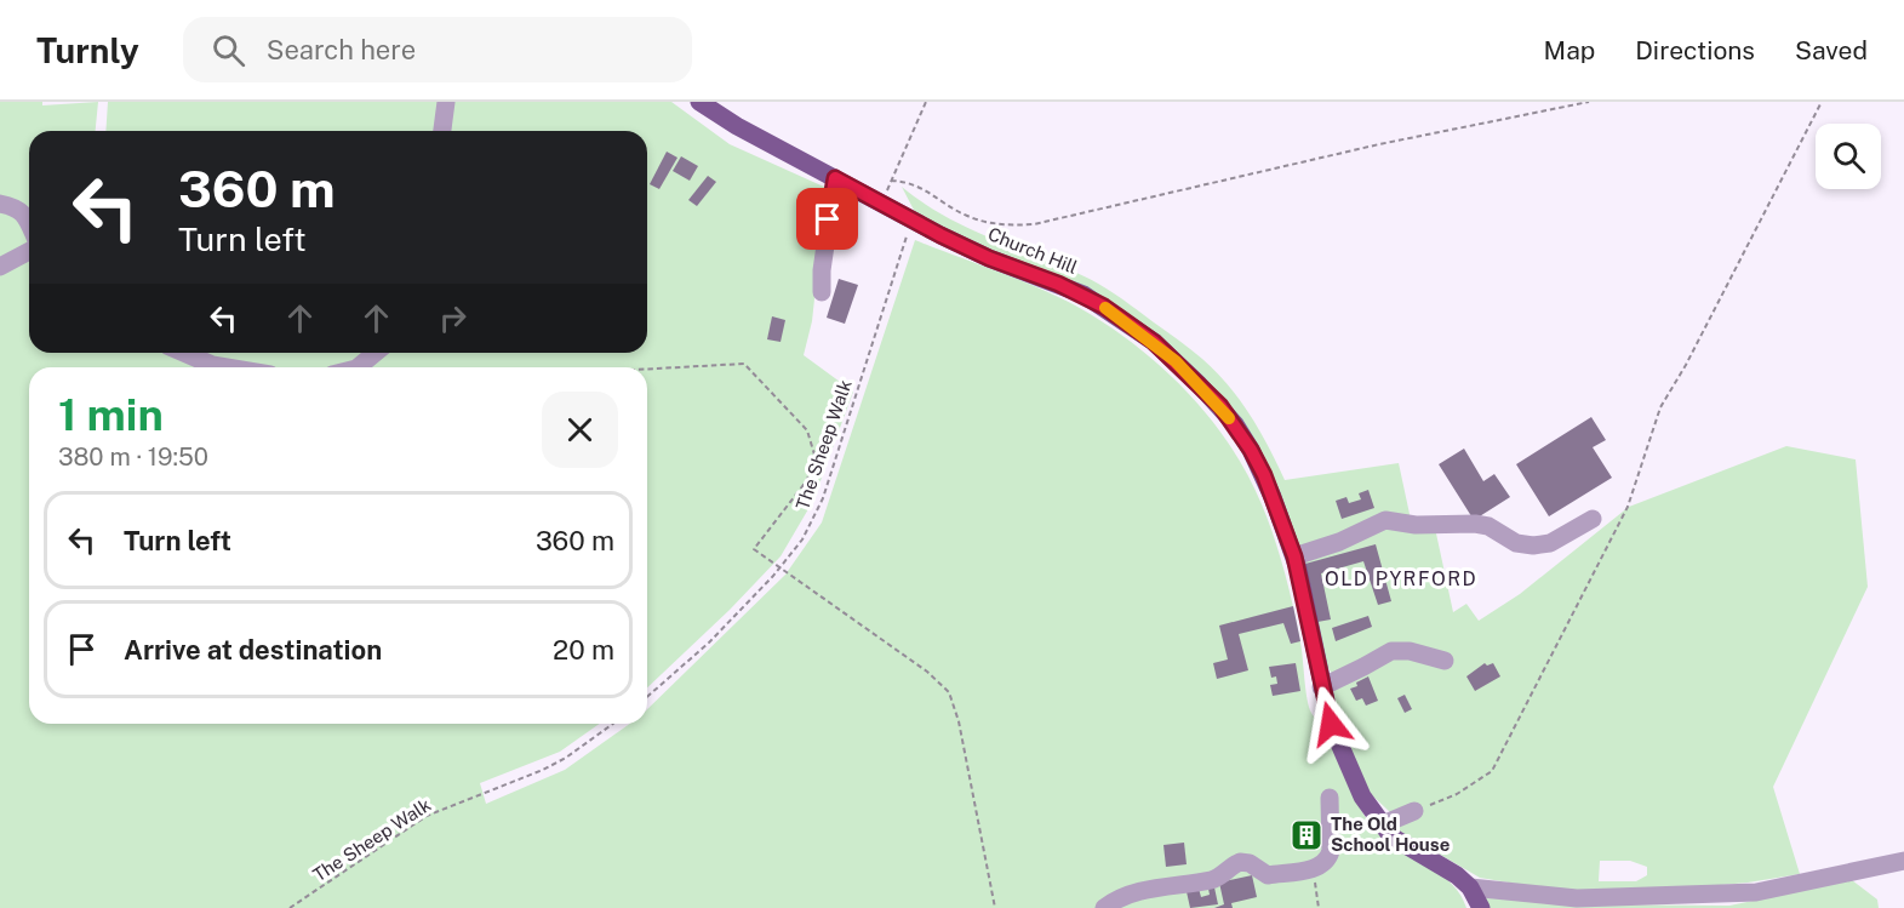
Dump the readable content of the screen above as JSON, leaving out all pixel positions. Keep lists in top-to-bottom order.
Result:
{
  "streets": {
    "main road": ["Church Hill"],
    "path": ["The Sheep Walk"]
  },
  "crossings": [
    ["Church Hill", "The Sheep Walk"]
  ],
  "districts": ["OLD PYRFORD"],
  "places": {
    "building": ["The Old School House"]
  },
  "page": {
    "header": "Turnly",
    "search": "Search here",
    "nav": ["Map", "Directions", "Saved"],
    "turn": ["360 m", "Turn left"],
    "heading": ["1 min", "380 m · 19:50"],
    "list": [
      {
        "name": "Turn left",
        "value": "360 m"
      },
      {
        "name": "Arrive at destination",
        "value": "20 m"
      }
    ]
  }
}
